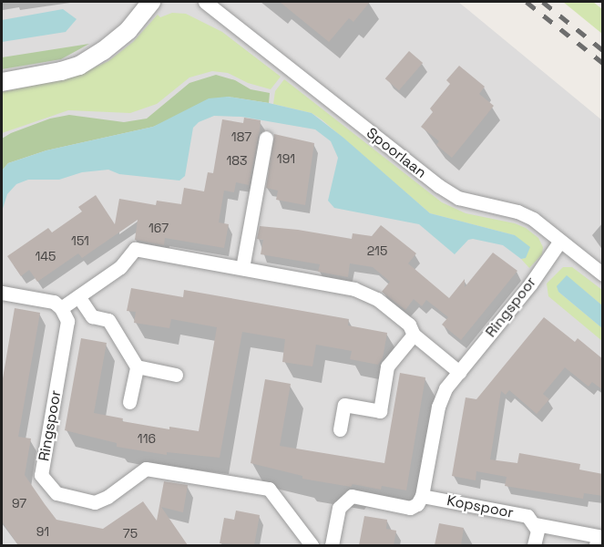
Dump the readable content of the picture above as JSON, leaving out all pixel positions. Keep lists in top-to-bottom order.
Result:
{
  "streets": {
    "street": ["Spoorlaan", "Ringspoor", "Kopspoor"]
  },
  "crossings": [
    ["Spoorlaan", "Ringspoor"],
    ["Ringspoor", "Kopspoor"]
  ],
  "house_numbers": [
    "187",
    "191",
    "183",
    "167",
    "151",
    "215",
    "145",
    "116",
    "97",
    "91",
    "75"
  ]
}
